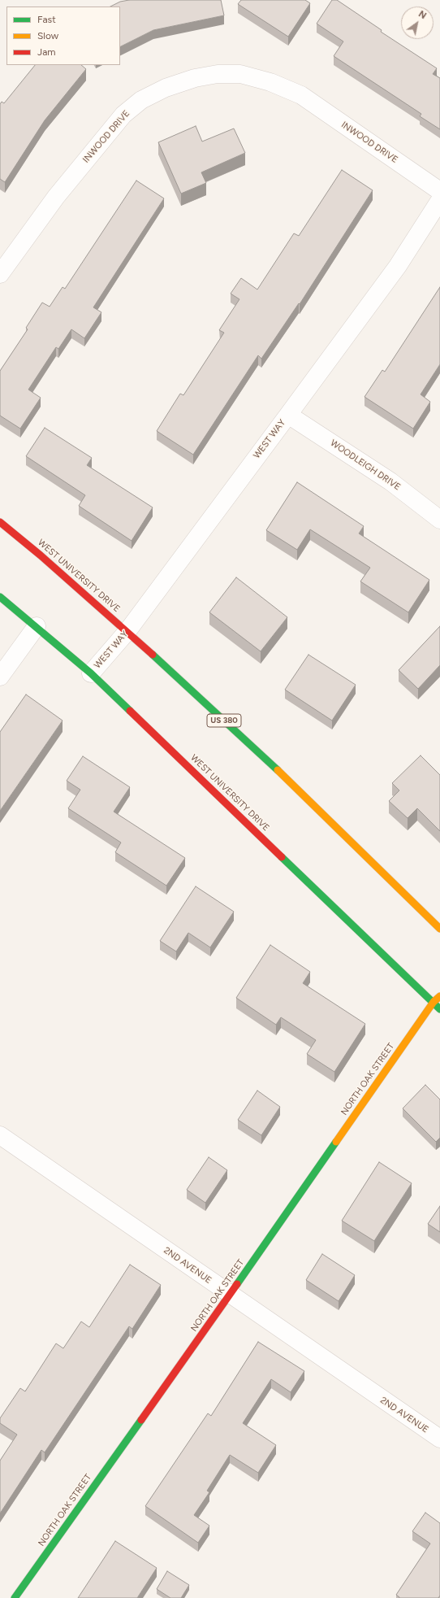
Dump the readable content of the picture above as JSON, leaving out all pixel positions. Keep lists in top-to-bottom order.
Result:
{
  "streets": {
    "main road": ["WEST UNIVERSITY DRIVE", "US 380", "NORTH OAK STREET"],
    "street": [
      "INWOOD DRIVE",
      "WEST WAY",
      "WOODLEIGH DRIVE",
      "2ND AVENUE"
    ]
  },
  "crossings": [
    ["WEST WAY", "WOODLEIGH DRIVE"],
    ["WEST WAY", "WEST UNIVERSITY DRIVE"],
    ["WEST UNIVERSITY DRIVE", "NORTH OAK STREET"],
    ["NORTH OAK STREET", "2ND AVENUE"]
  ],
  "legend": ["Fast", "Slow", "Jam"],
  "north": "top right"
}
